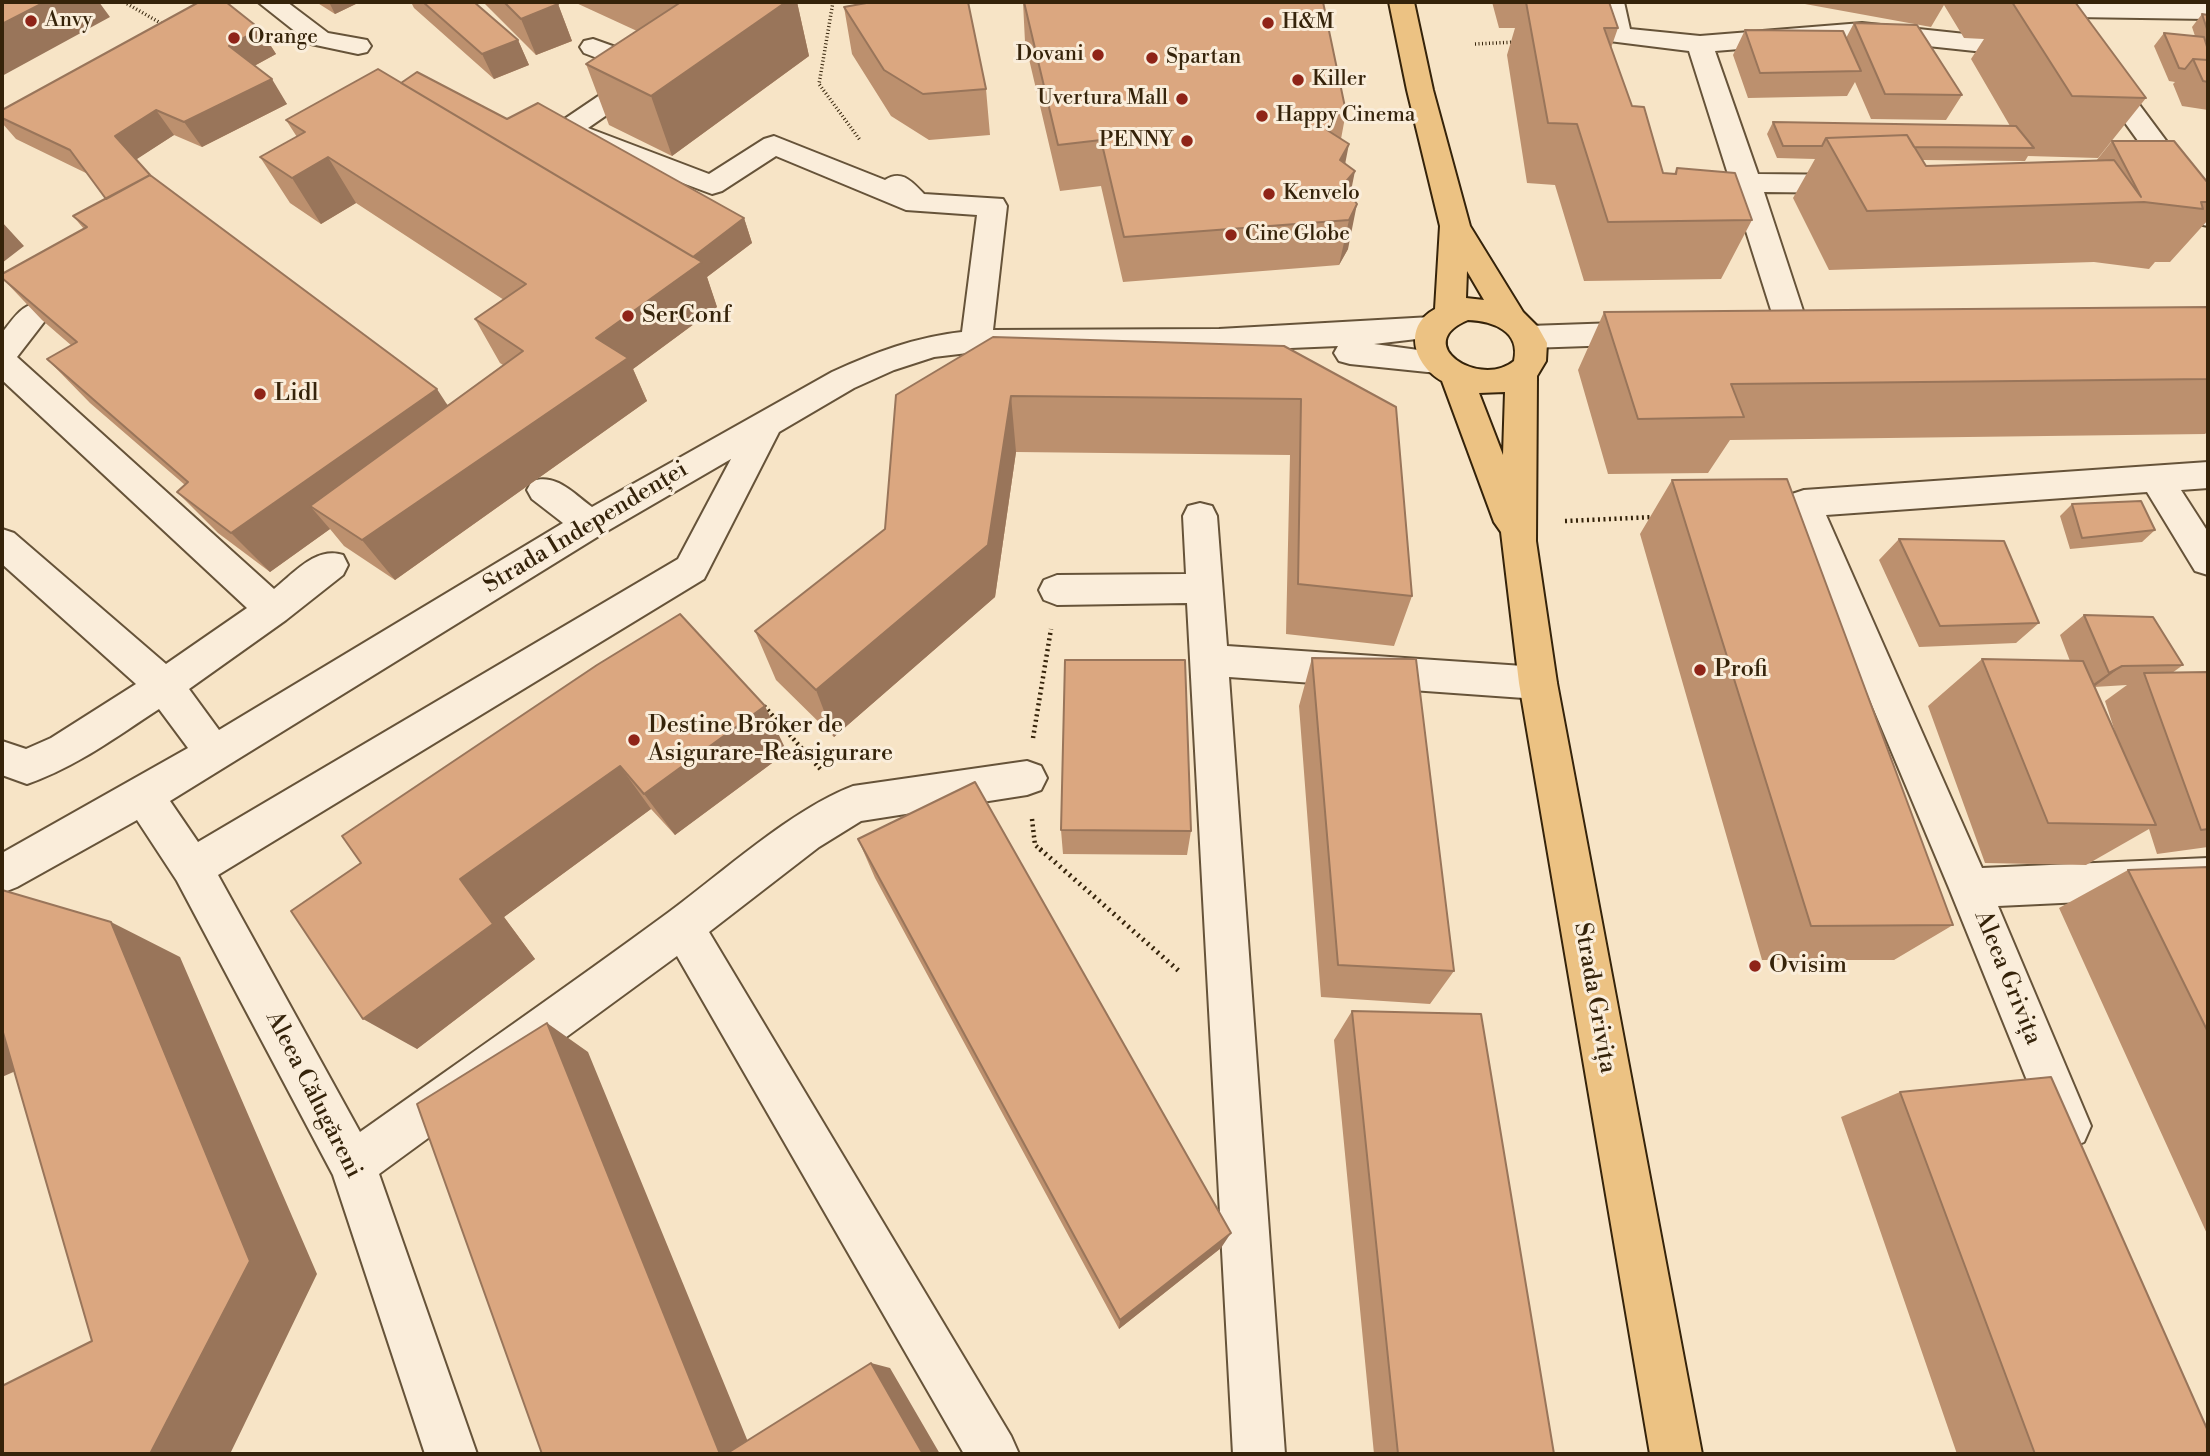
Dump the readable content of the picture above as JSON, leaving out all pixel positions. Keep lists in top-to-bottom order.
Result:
{
  "streets": {
    "main road": ["Strada Grivița"],
    "street": ["Strada Independenței", "Aleea Grivița", "Aleea Călugăreni"]
  },
  "crossings": [
    ["Strada Independenței", "Strada Grivița"],
    ["Strada Independenței", "Aleea Călugăreni"]
  ],
  "places": [
    "Anvy",
    "H&M",
    "Orange",
    "Dovani",
    "Spartan",
    "Killer",
    "Uvertura Mall",
    "Happy Cinema",
    "PENNY",
    "Kenvelo",
    "Cine Globe",
    "SerConf",
    "Lidl",
    "Profi",
    "Destine Broker de Asigurare-Reasigurare",
    "Ovisim"
  ]
}
